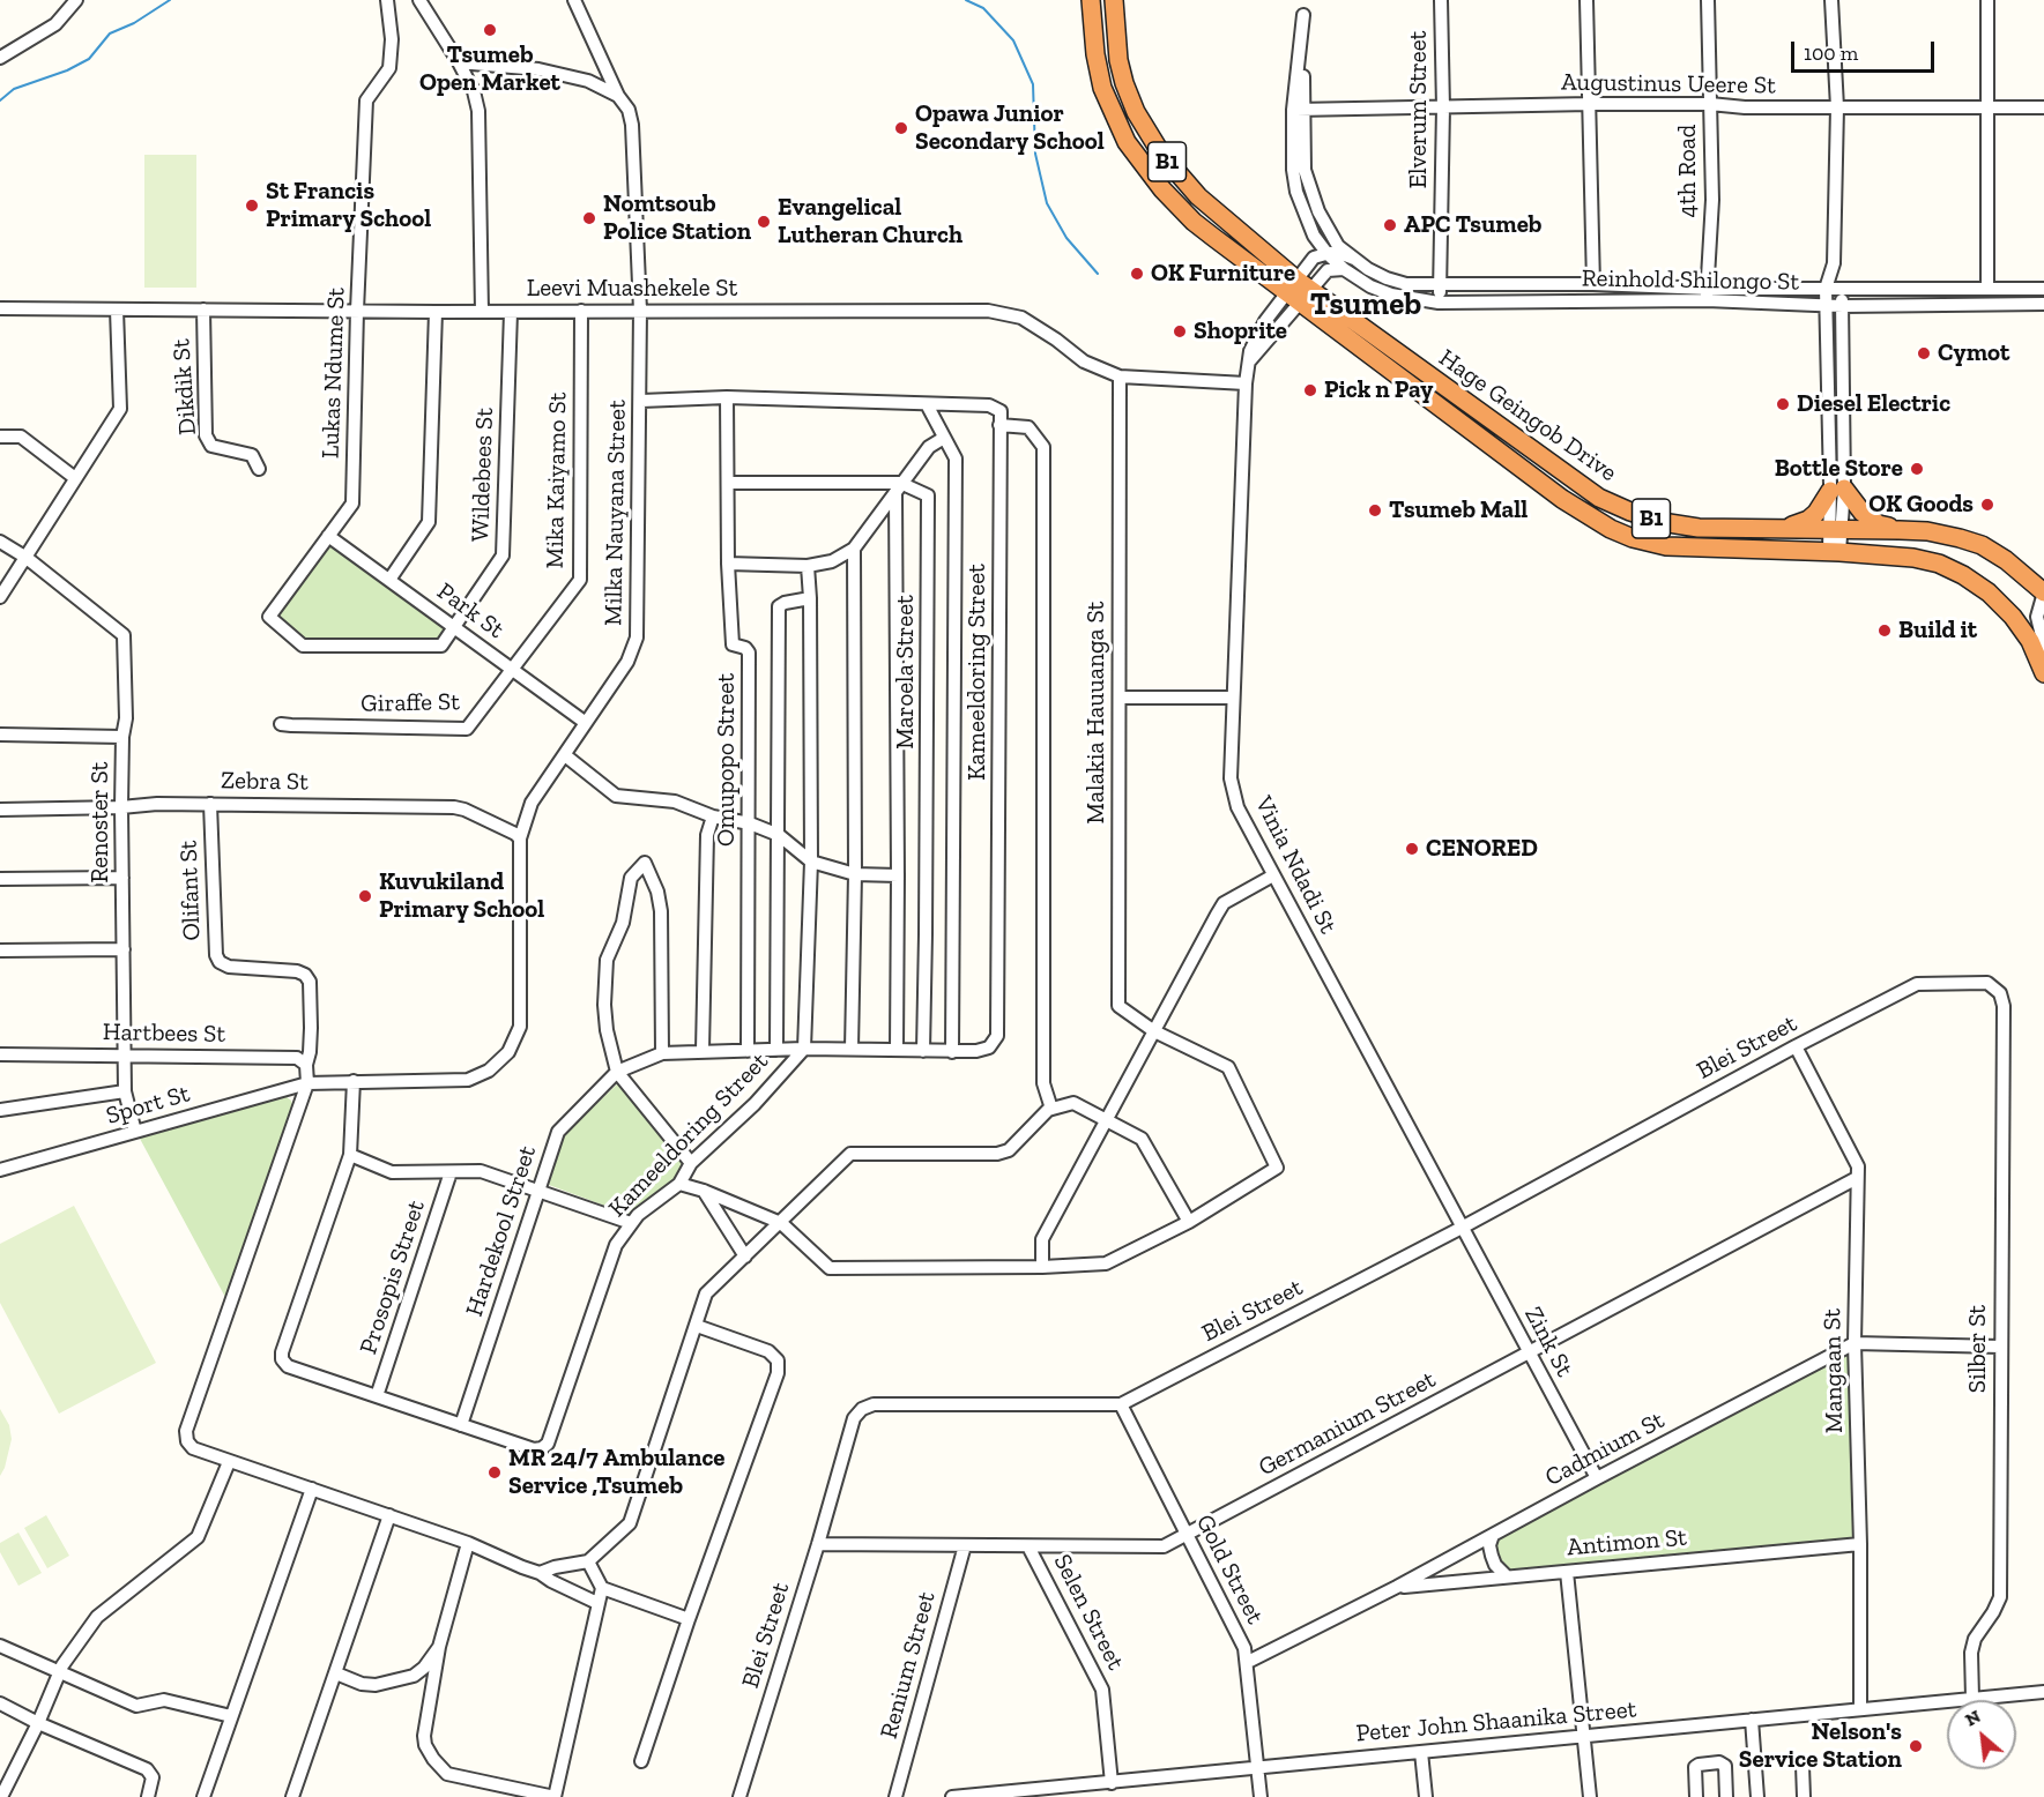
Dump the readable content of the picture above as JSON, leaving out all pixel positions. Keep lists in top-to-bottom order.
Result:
{
  "streets": {
    "highway": ["B1", "Hage Geingob Drive"],
    "street": [
      "Augustinus Ueere St",
      "Elverum Street",
      "4th Road",
      "Reinhold Shilongo St",
      "Leevi Muashekele St",
      "Lukas Ndume St",
      "Dikdik St",
      "Wildebees St",
      "Mika Kaiyamo St",
      "Milka Nauyana Street",
      "Park St",
      "Maroela Street",
      "Kameeldoring Street",
      "Giraffe St",
      "Malakia Hauuanga St",
      "Omupopo Street",
      "Zebra St",
      "Renoster St",
      "Vinia Ndadi St",
      "Olifant St",
      "Hartbees St",
      "Blei Street",
      "Sport St",
      "Hardekool Street",
      "Prosopis Street",
      "Zink St",
      "Silber St",
      "Mangaan St",
      "Germanium Street",
      "Cadmium St",
      "Antimon St",
      "Gold Street",
      "Selen Street",
      "Renium Street",
      "Peter John Shaanika Street"
    ]
  },
  "crossings": [
    ["Augustinus Ueere St", "Elverum Street"],
    ["Augustinus Ueere St", "4th Road"],
    ["Elverum Street", "Reinhold Shilongo St"],
    ["4th Road", "Reinhold Shilongo St"],
    ["Leevi Muashekele St", "Lukas Ndume St"],
    ["Leevi Muashekele St", "Dikdik St"],
    ["Leevi Muashekele St", "Wildebees St"],
    ["Leevi Muashekele St", "Mika Kaiyamo St"],
    ["Leevi Muashekele St", "Milka Nauyana Street"],
    ["Leevi Muashekele St", "Malakia Hauuanga St"],
    ["Leevi Muashekele St", "Vinia Ndadi St"],
    ["Lukas Ndume St", "Wildebees St"],
    ["Lukas Ndume St", "Park St"],
    ["Hage Geingob Drive", "Vinia Ndadi St"],
    ["Wildebees St", "Park St"],
    ["Mika Kaiyamo St", "Park St"],
    ["Mika Kaiyamo St", "Giraffe St"],
    ["Milka Nauyana Street", "Park St"],
    ["Milka Nauyana Street", "Kameeldoring Street"],
    ["Milka Nauyana Street", "Zebra St"],
    ["Milka Nauyana Street", "Sport St"],
    ["Park St", "Giraffe St"],
    ["Maroela Street", "Kameeldoring Street"],
    ["Kameeldoring Street", "Hardekool Street"],
    ["Kameeldoring Street", "Prosopis Street"],
    ["Zebra St", "Renoster St"],
    ["Zebra St", "Olifant St"],
    ["Renoster St", "Hartbees St"],
    ["Renoster St", "Sport St"],
    ["Vinia Ndadi St", "Blei Street"],
    ["Vinia Ndadi St", "Zink St"],
    ["Olifant St", "Hartbees St"],
    ["Blei Street", "Zink St"],
    ["Blei Street", "Silber St"],
    ["Blei Street", "Mangaan St"],
    ["Blei Street", "Germanium Street"],
    ["Blei Street", "Gold Street"],
    ["Zink St", "Germanium Street"],
    ["Zink St", "Cadmium St"],
    ["Silber St", "Cadmium St"],
    ["Silber St", "Peter John Shaanika Street"],
    ["Mangaan St", "Germanium Street"],
    ["Mangaan St", "Cadmium St"],
    ["Mangaan St", "Antimon St"],
    ["Mangaan St", "Peter John Shaanika Street"],
    ["Germanium Street", "Gold Street"],
    ["Germanium Street", "Selen Street"],
    ["Germanium Street", "Renium Street"],
    ["Cadmium St", "Antimon St"],
    ["Cadmium St", "Gold Street"],
    ["Gold Street", "Peter John Shaanika Street"],
    ["Selen Street", "Peter John Shaanika Street"]
  ],
  "districts": ["Tsumeb"],
  "places": [
    "Tsumeb Open Market",
    "Opawa Junior Secondary School",
    "St Francis Primary School",
    "Nomtsoub Police Station",
    "Evangelical Lutheran Church",
    "APC Tsumeb",
    "OK Furniture",
    "Shoprite",
    "Cymot",
    "Pick n Pay",
    "Diesel Electric",
    "Bottle Store",
    "OK Goods",
    "Tsumeb Mall",
    "Build it",
    "CENORED",
    "Kuvukiland Primary School",
    "MR 24/7 Ambulance Service ,Tsumeb",
    "Nelson's Service Station"
  ],
  "scale_bar": "100 m",
  "north": "top left"
}
